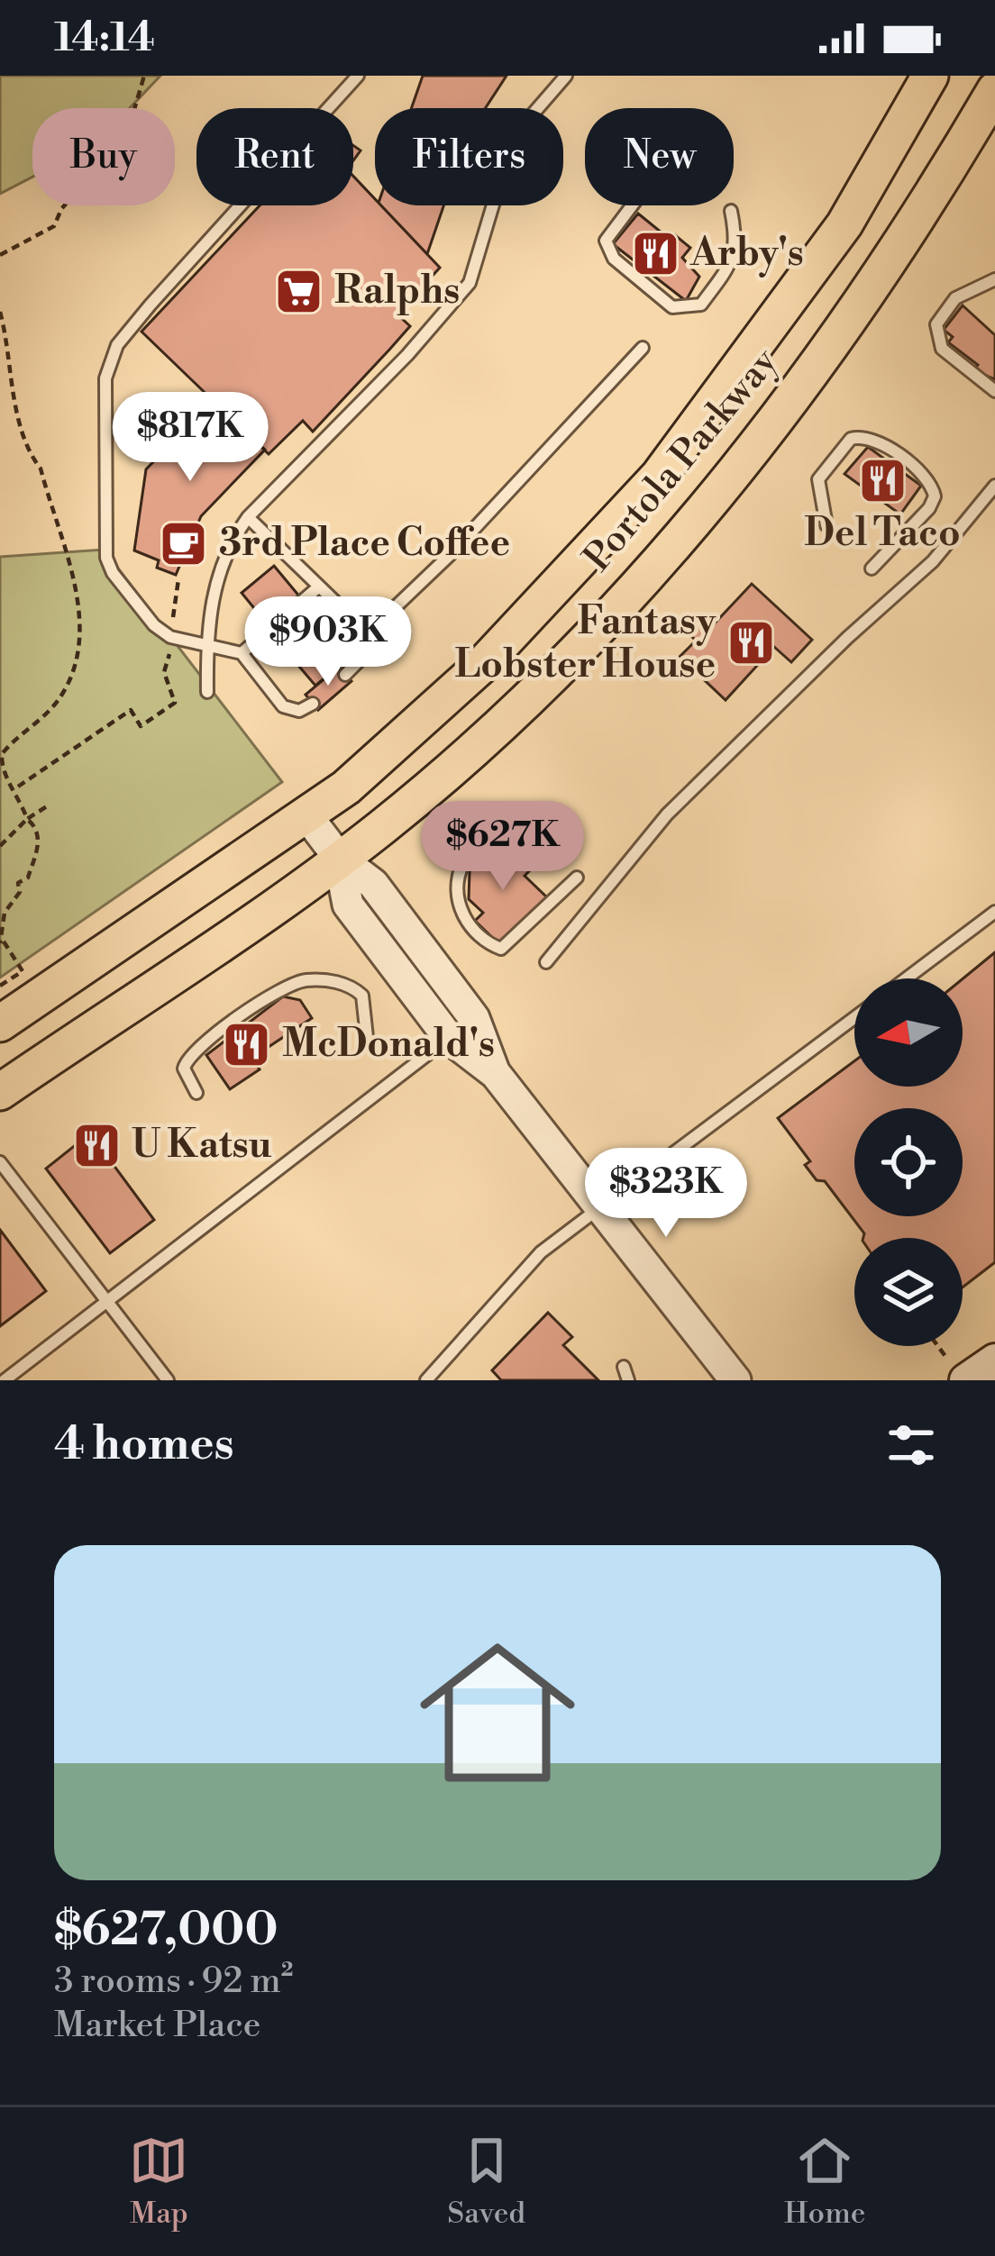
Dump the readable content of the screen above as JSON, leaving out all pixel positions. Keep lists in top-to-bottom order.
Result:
{
  "streets": {
    "main road": ["Portola Parkway"]
  },
  "places": {
    "restaurant": [
      "Arby's",
      "Del Taco",
      "Fantasy Lobster House",
      "McDonald's",
      "U Katsu"
    ],
    "supermarket": ["Ralphs"],
    "cafe": ["3rd Place Coffee"]
  },
  "north": "left",
  "page": {
    "status": "14:14",
    "chip": [
      "Buy",
      "Rent",
      "Filters",
      "New"
    ],
    "price": [
      "$817K",
      "$903K",
      "$627K",
      "$323K"
    ],
    "heading": "4 homes",
    "list": [
      {
        "name": "$627,000",
        "note": "3 rooms · 92 m² · Market Place"
      }
    ],
    "tabs": ["Map", "Saved", "Home"]
  }
}
